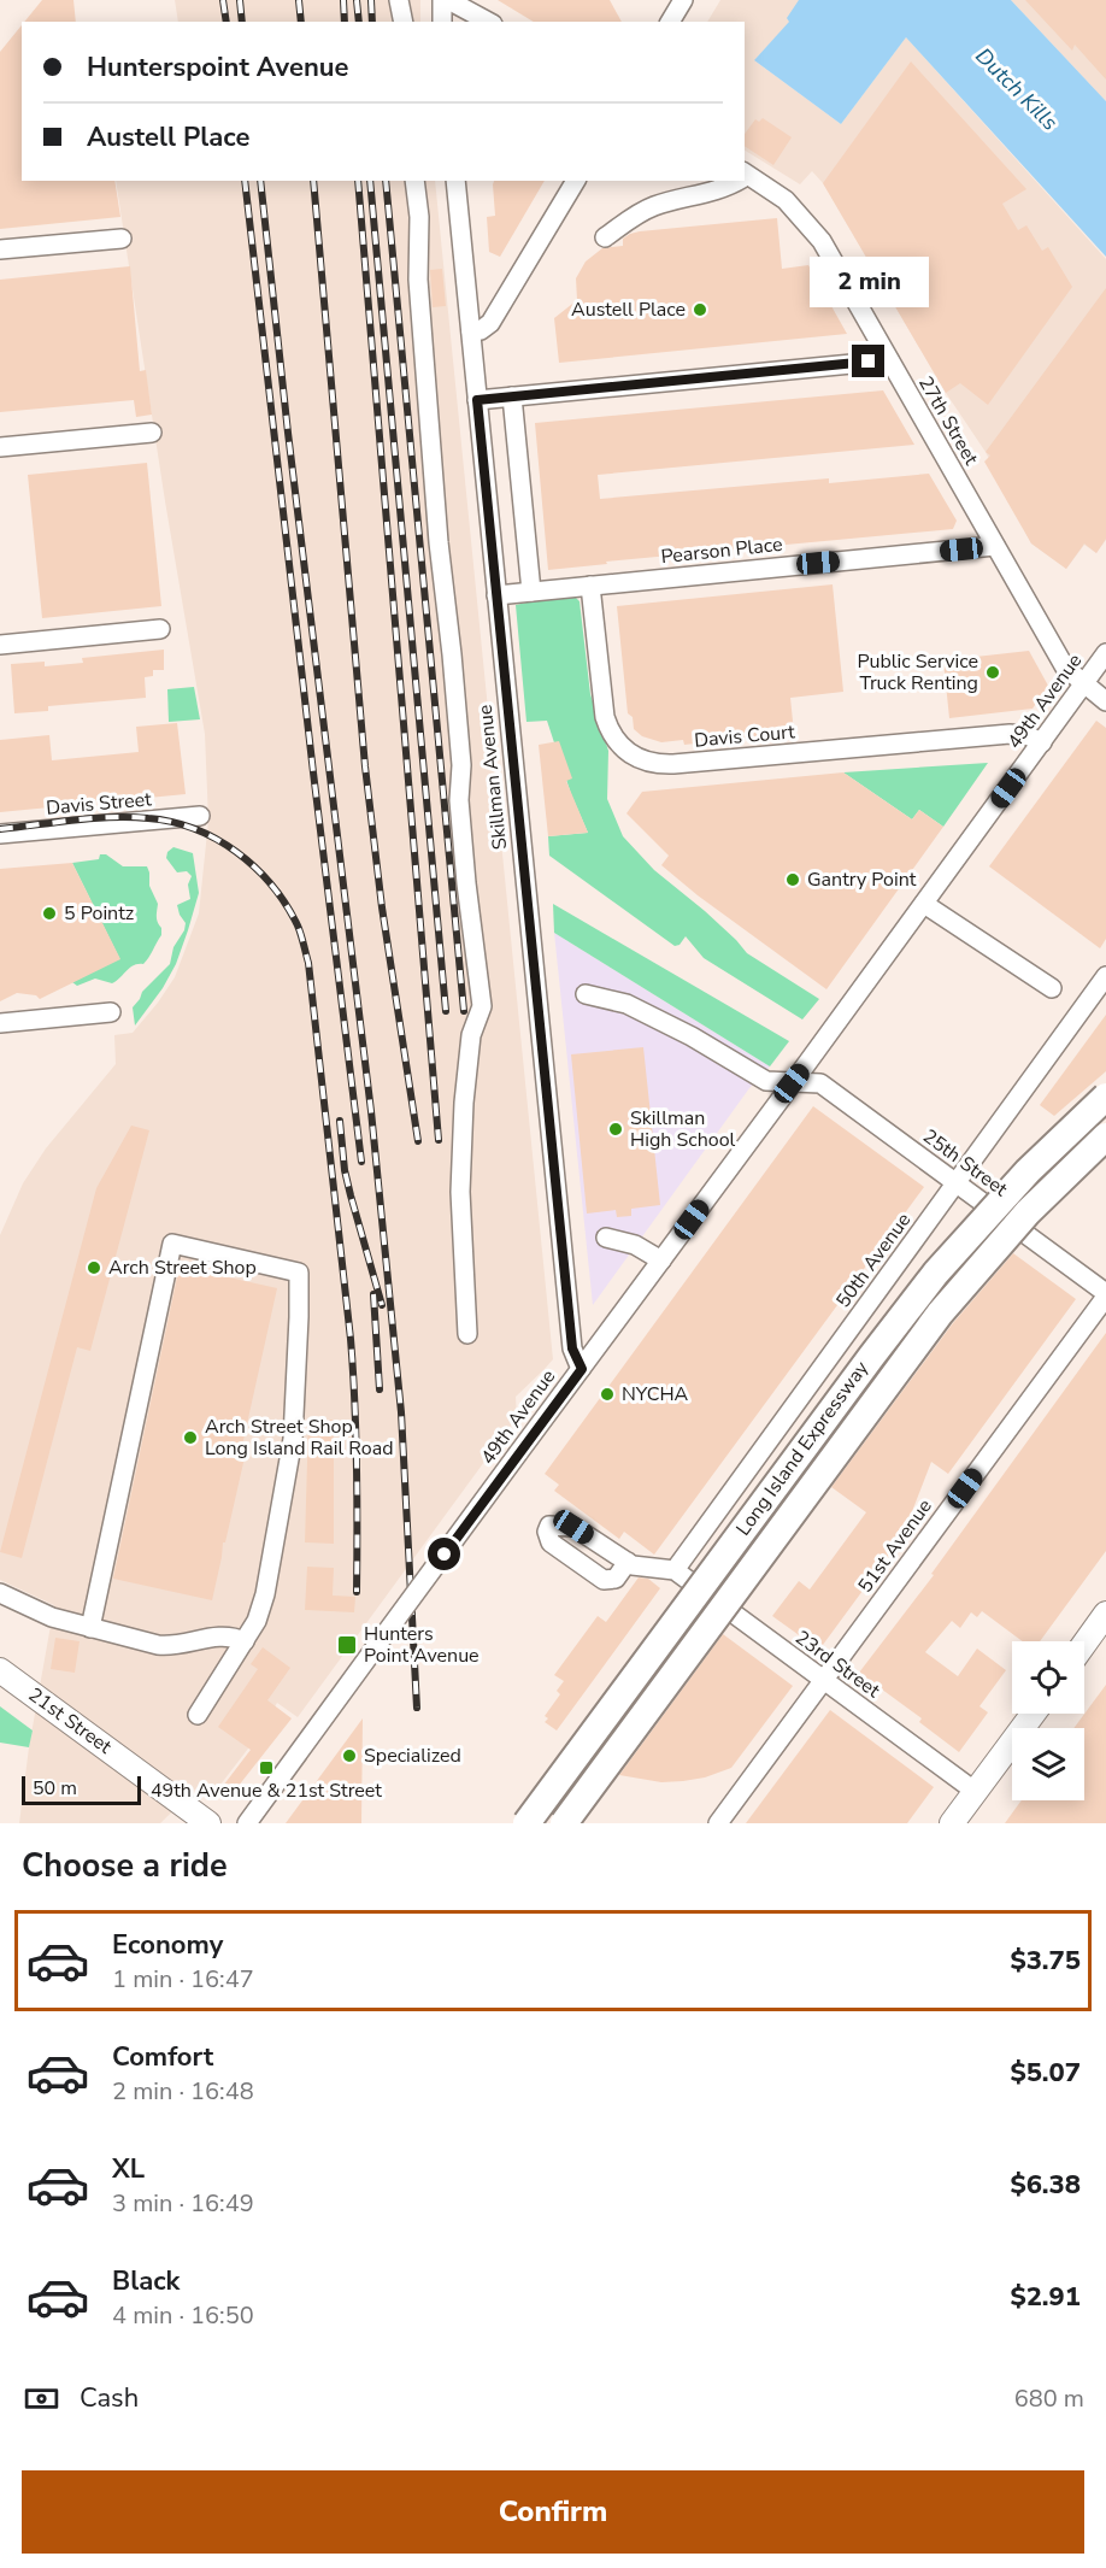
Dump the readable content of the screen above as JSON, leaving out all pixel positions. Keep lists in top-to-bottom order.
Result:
{
  "streets": {
    "highway": ["Long Island Expressway"],
    "main road": ["21st Street"],
    "street": [
      "27th Street",
      "Pearson Place",
      "49th Avenue",
      "Davis Court",
      "Skillman Avenue",
      "Davis Street",
      "25th Street",
      "50th Avenue",
      "51st Avenue",
      "23rd Street"
    ]
  },
  "crossings": [
    ["27th Street", "Pearson Place"],
    ["27th Street", "49th Avenue"],
    ["Pearson Place", "Davis Court"],
    ["Pearson Place", "Skillman Avenue"],
    ["49th Avenue", "Davis Court"],
    ["49th Avenue", "Skillman Avenue"],
    ["49th Avenue", "25th Street"],
    ["25th Street", "50th Avenue"],
    ["25th Street", "51st Avenue"],
    ["50th Avenue", "23rd Street"],
    ["51st Avenue", "23rd Street"]
  ],
  "water": ["Dutch Kills"],
  "places": {
    "other": [
      "Austell Place",
      "Public Service Truck Renting",
      "Gantry Point",
      "5 Pointz",
      "Skillman High School",
      "Arch Street Shop",
      "NYCHA",
      "Arch Street Shop Long Island Rail Road",
      "Specialized"
    ],
    "transit": ["Hunters Point Avenue", "49th Avenue & 21st Street"]
  },
  "scale_bar": "50 m",
  "page": {
    "banner": ["Hunterspoint Avenue", "Austell Place"],
    "bubble": "2 min",
    "scale": "50 m",
    "heading": "Choose a ride",
    "list": [
      {
        "name": "Economy",
        "note": "1 min · 16:47",
        "value": "$3.75"
      },
      {
        "name": "Comfort",
        "note": "2 min · 16:48",
        "value": "$5.07"
      },
      {
        "name": "XL",
        "note": "3 min · 16:49",
        "value": "$6.38"
      },
      {
        "name": "Black",
        "note": "4 min · 16:50",
        "value": "$2.91"
      }
    ],
    "pay": ["Cash", "680 m"],
    "buttons": "Confirm"
  }
}
